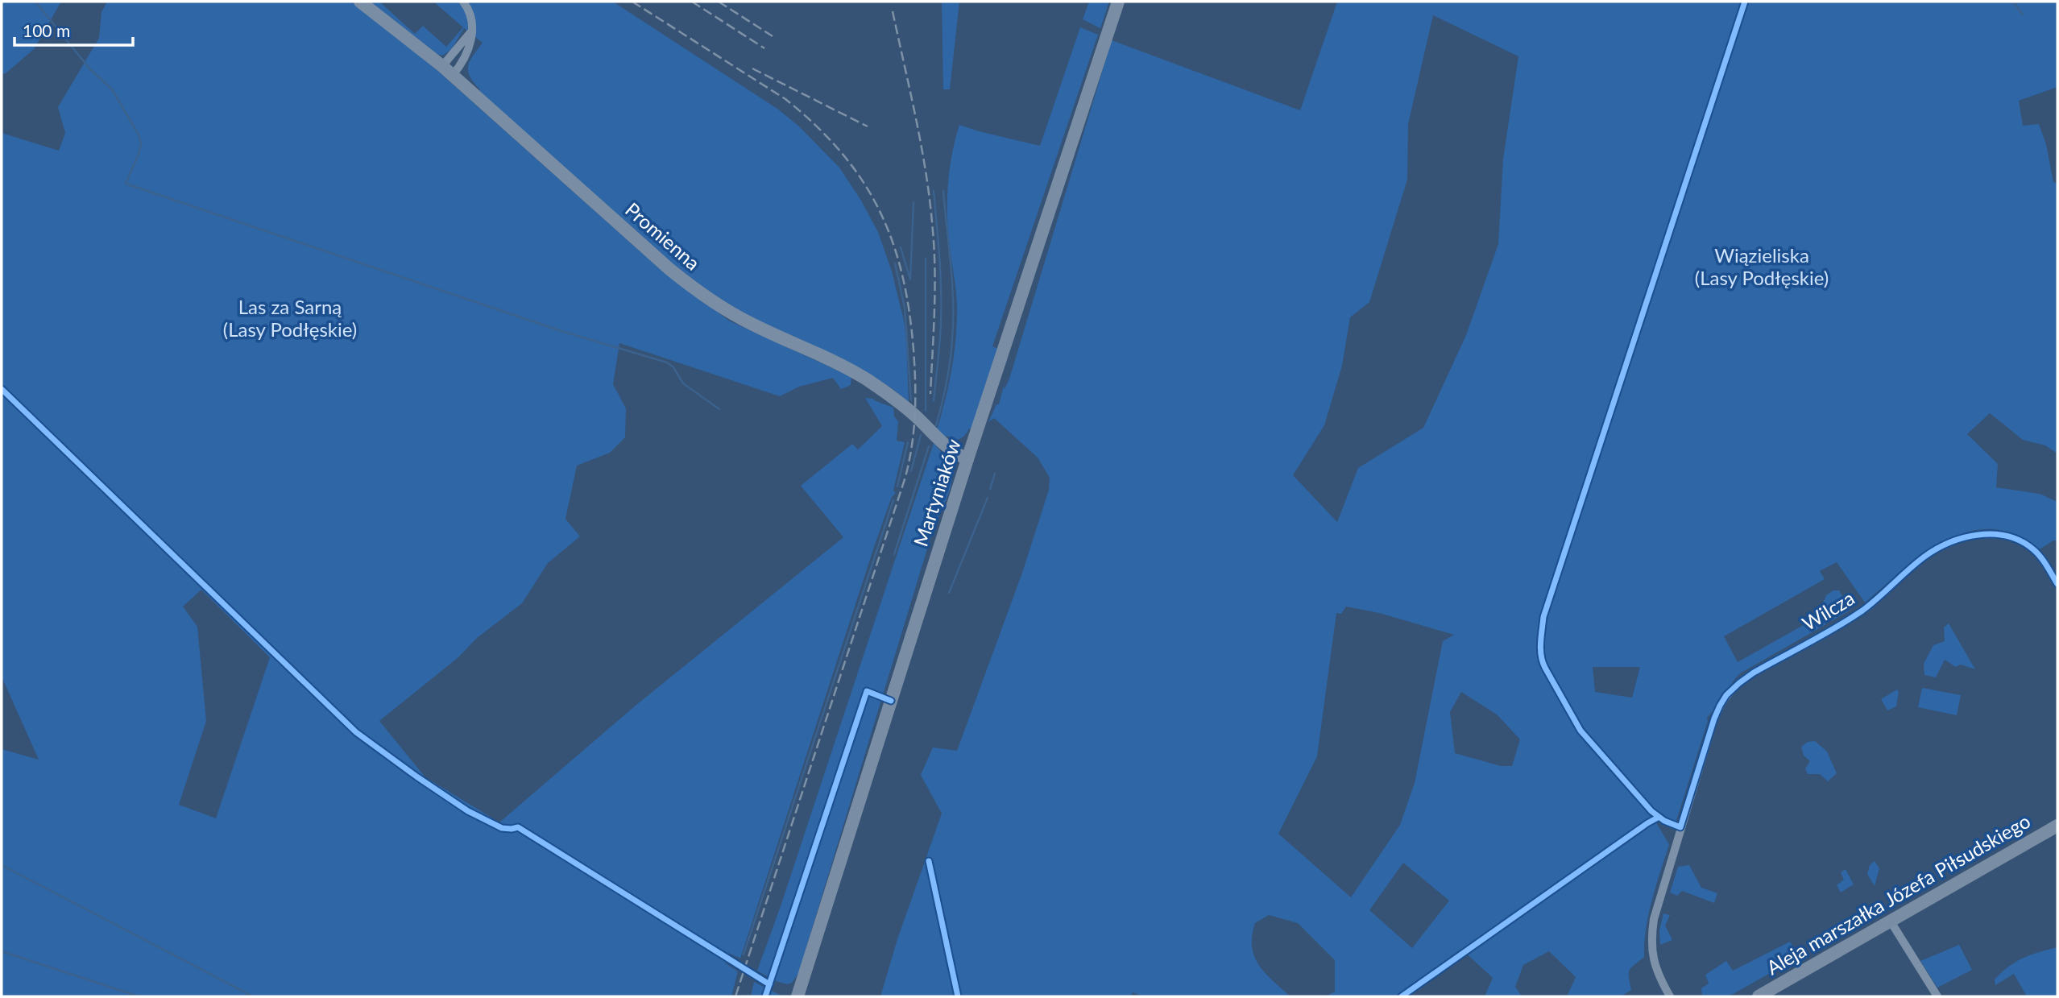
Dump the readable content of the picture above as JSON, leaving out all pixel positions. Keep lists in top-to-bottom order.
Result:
{
  "streets": {
    "street": [
      "Promienna",
      "Martyniaków",
      "Wilcza",
      "Aleja marszałka Józefa Piłsudskiego"
    ]
  },
  "crossings": [
    ["Promienna", "Martyniaków"]
  ],
  "parks": ["Wiązieliska (Lasy Podłęskie)", "Las za Sarną (Lasy Podłęskie)"],
  "scale_bar": "100 m"
}
